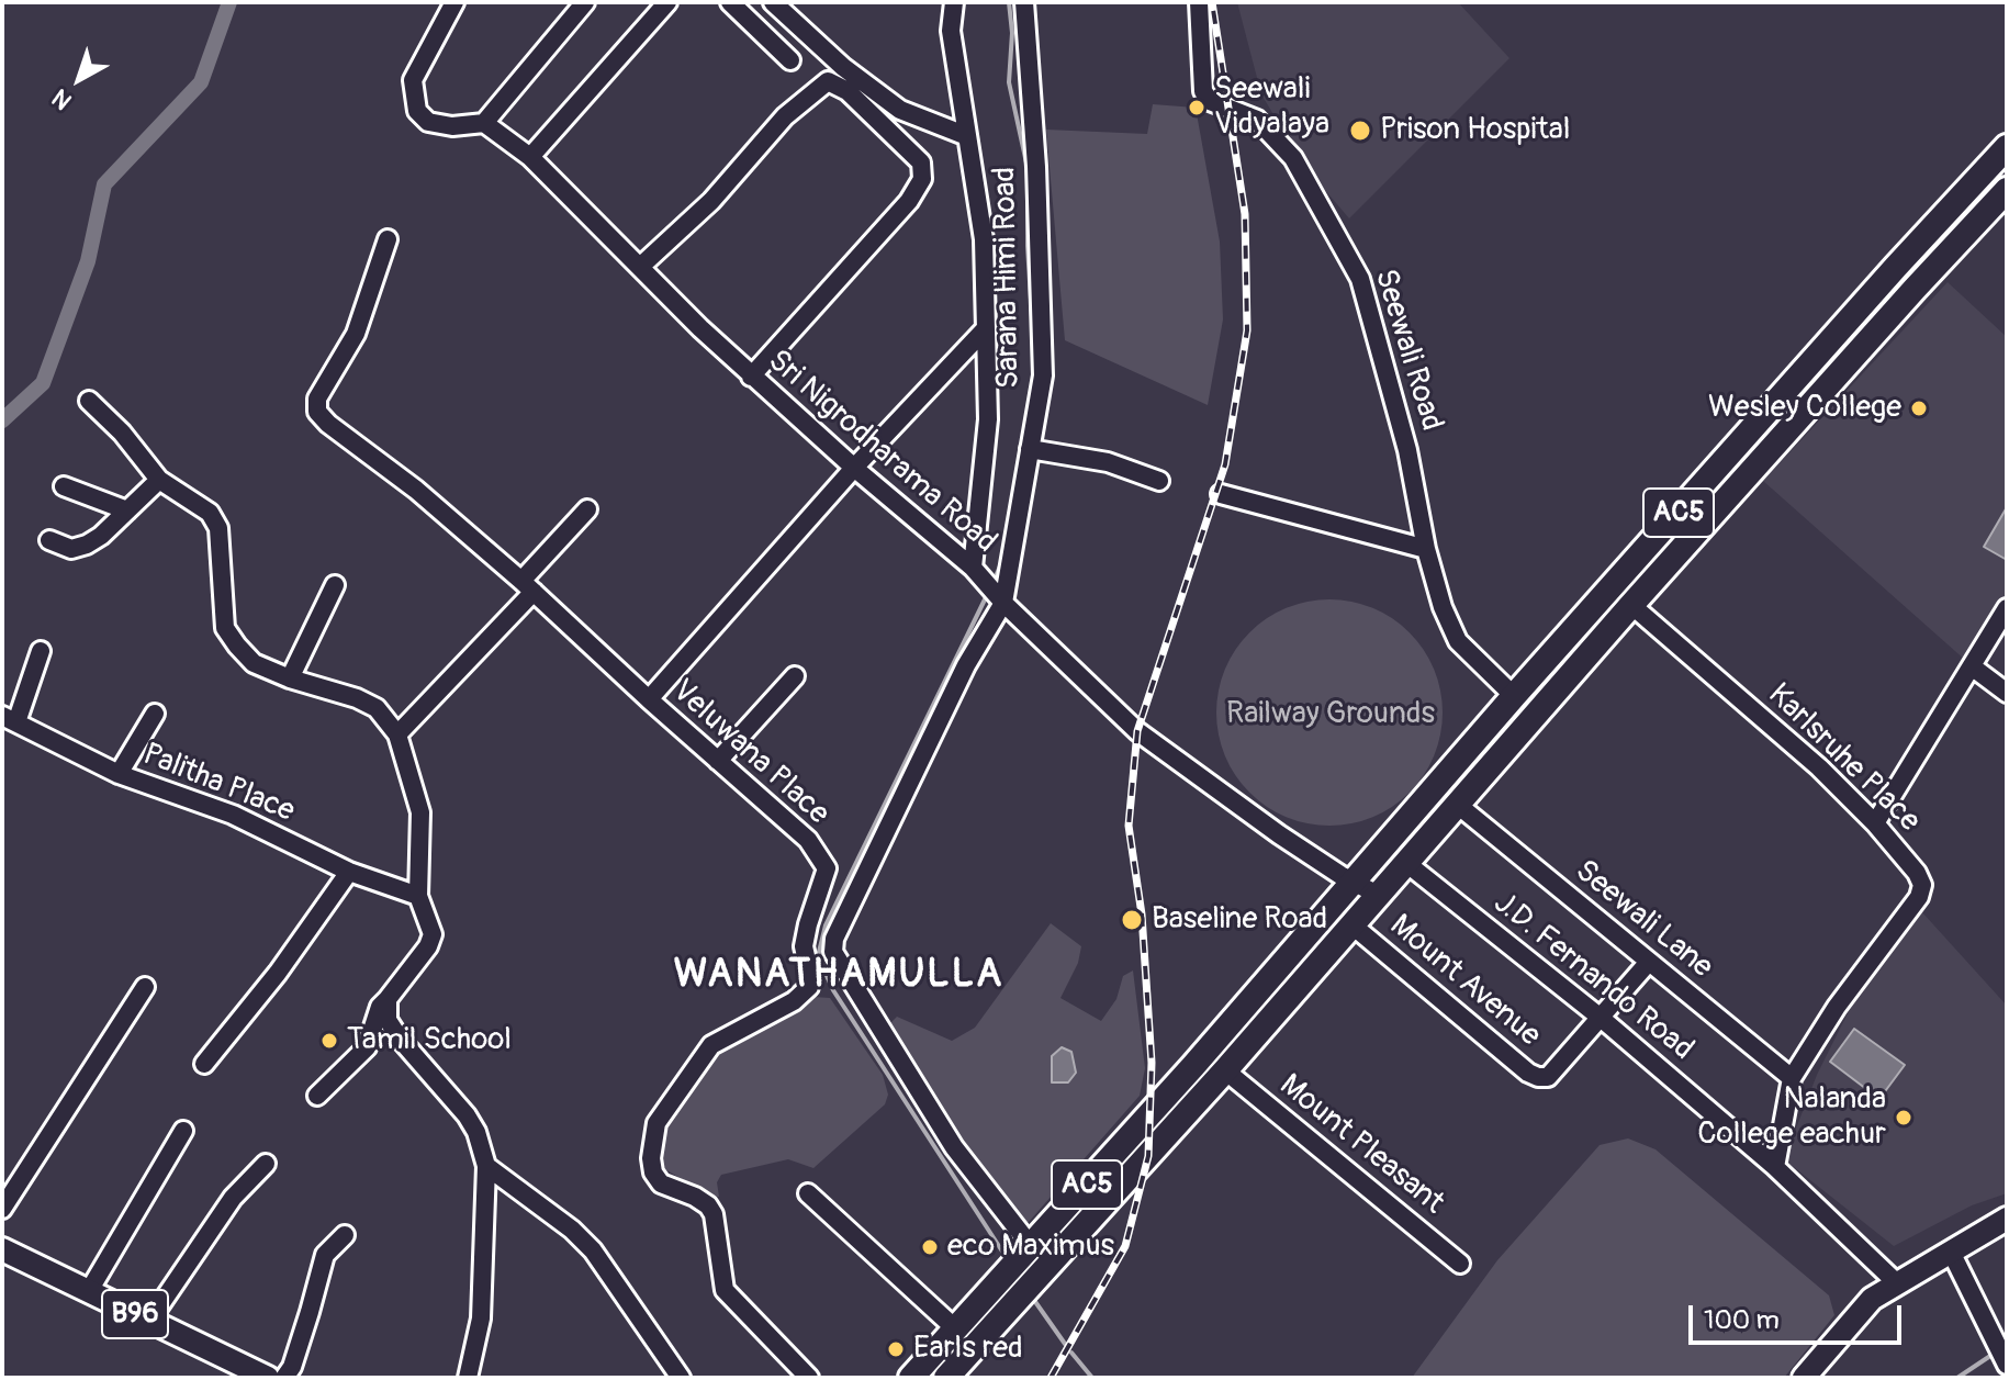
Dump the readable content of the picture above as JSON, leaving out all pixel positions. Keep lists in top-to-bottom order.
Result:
{
  "streets": {
    "highway": ["AC5"],
    "main road": ["B96"],
    "street": [
      "Sarana Himi Road",
      "Seewali Road",
      "Sri Nigrodharama Road",
      "Veluwana Place",
      "Karlsruhe Place",
      "Palitha Place",
      "Seewali Lane",
      "J.D. Fernando Road",
      "Mount Avenue",
      "Mount Pleasant"
    ]
  },
  "crossings": [
    ["Sarana Himi Road", "Sri Nigrodharama Road"],
    ["Seewali Road", "AC5"],
    ["Sri Nigrodharama Road", "AC5"],
    ["AC5", "Karlsruhe Place"],
    ["AC5", "Seewali Lane"],
    ["AC5", "J.D. Fernando Road"],
    ["AC5", "Mount Avenue"],
    ["AC5", "Mount Pleasant"],
    ["Karlsruhe Place", "Seewali Lane"],
    ["Karlsruhe Place", "J.D. Fernando Road"],
    ["Seewali Lane", "Mount Avenue"],
    ["J.D. Fernando Road", "Mount Avenue"]
  ],
  "districts": ["WANATHAMULLA"],
  "parks": ["Railway Grounds"],
  "places": [
    "Seewali Vidyalaya",
    "Prison Hospital",
    "Wesley College",
    "Baseline Road",
    "Tamil School",
    "Nalanda College eachur",
    "eco Maximus",
    "Earls red"
  ],
  "scale_bar": "100 m",
  "north": "bottom left"
}
